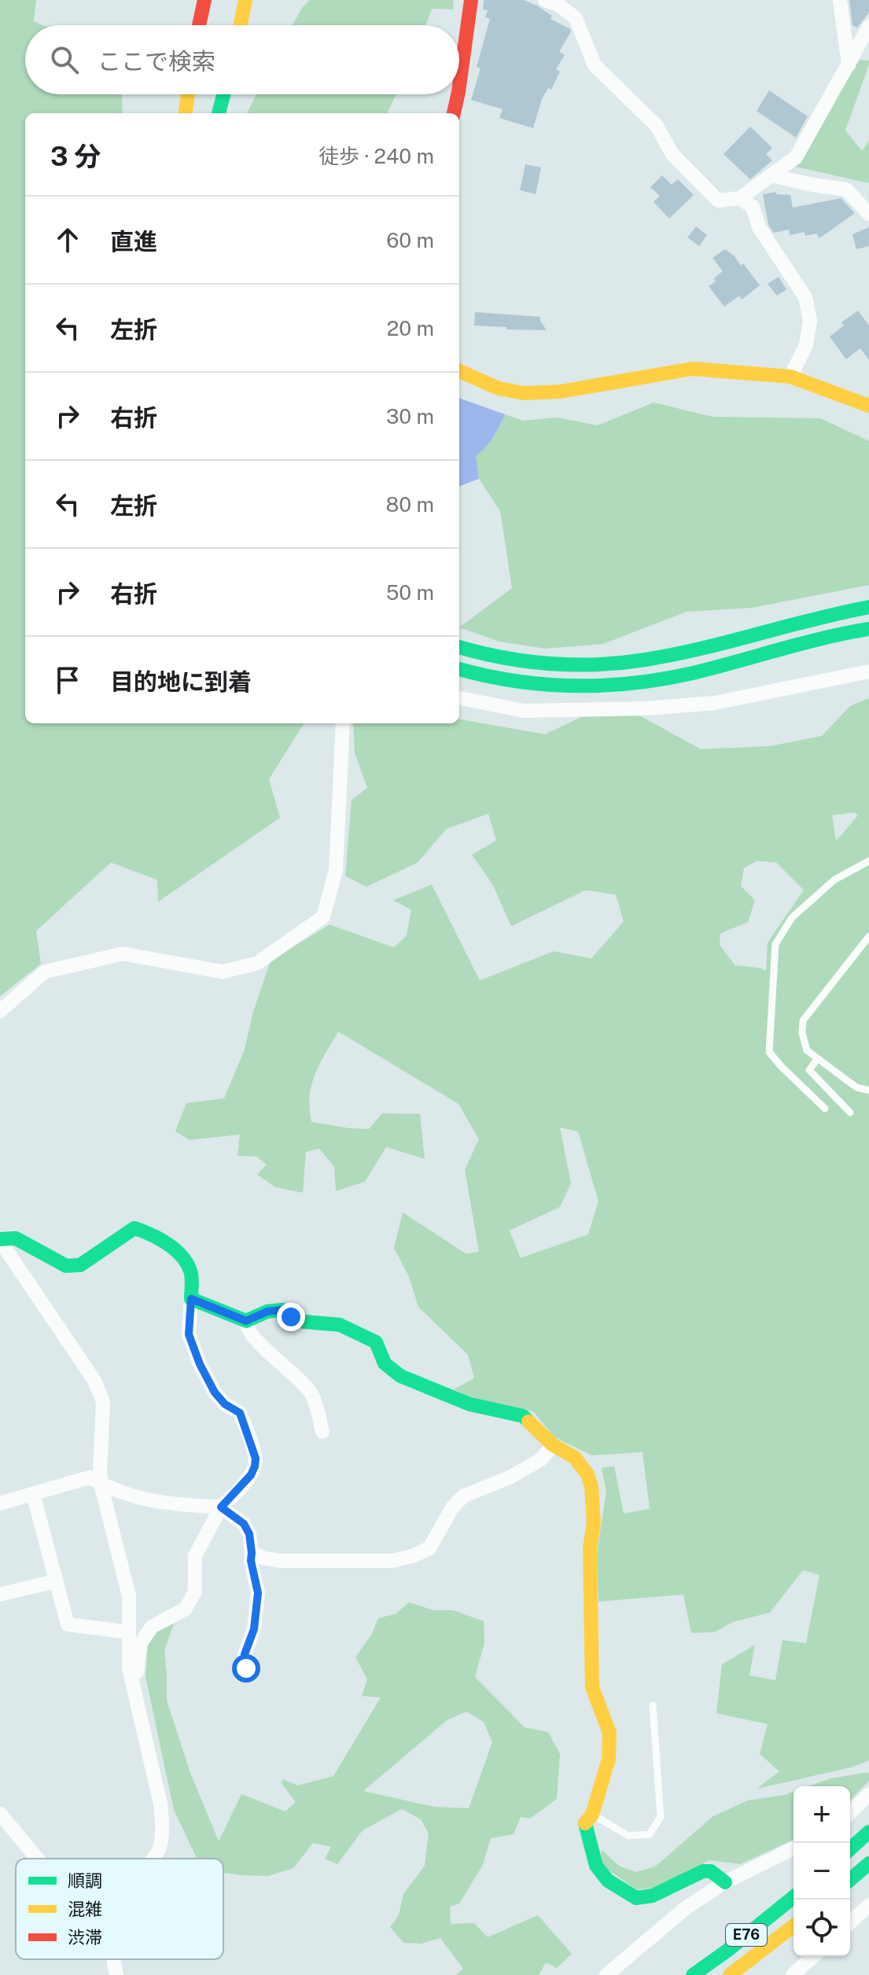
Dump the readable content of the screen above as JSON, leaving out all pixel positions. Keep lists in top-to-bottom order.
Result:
{
  "streets": {
    "main road": ["E76"]
  },
  "legend": ["順調", "混雑", "渋滞"],
  "page": {
    "search": "ここで検索",
    "heading": ["3 分", "徒歩 · 240 m"],
    "list": [
      ["直進", "60 m"],
      ["左折", "20 m"],
      ["右折", "30 m"],
      ["左折", "80 m"],
      ["右折", "50 m"],
      "目的地に到着"
    ],
    "map_buttons": ["+", "−"]
  }
}
